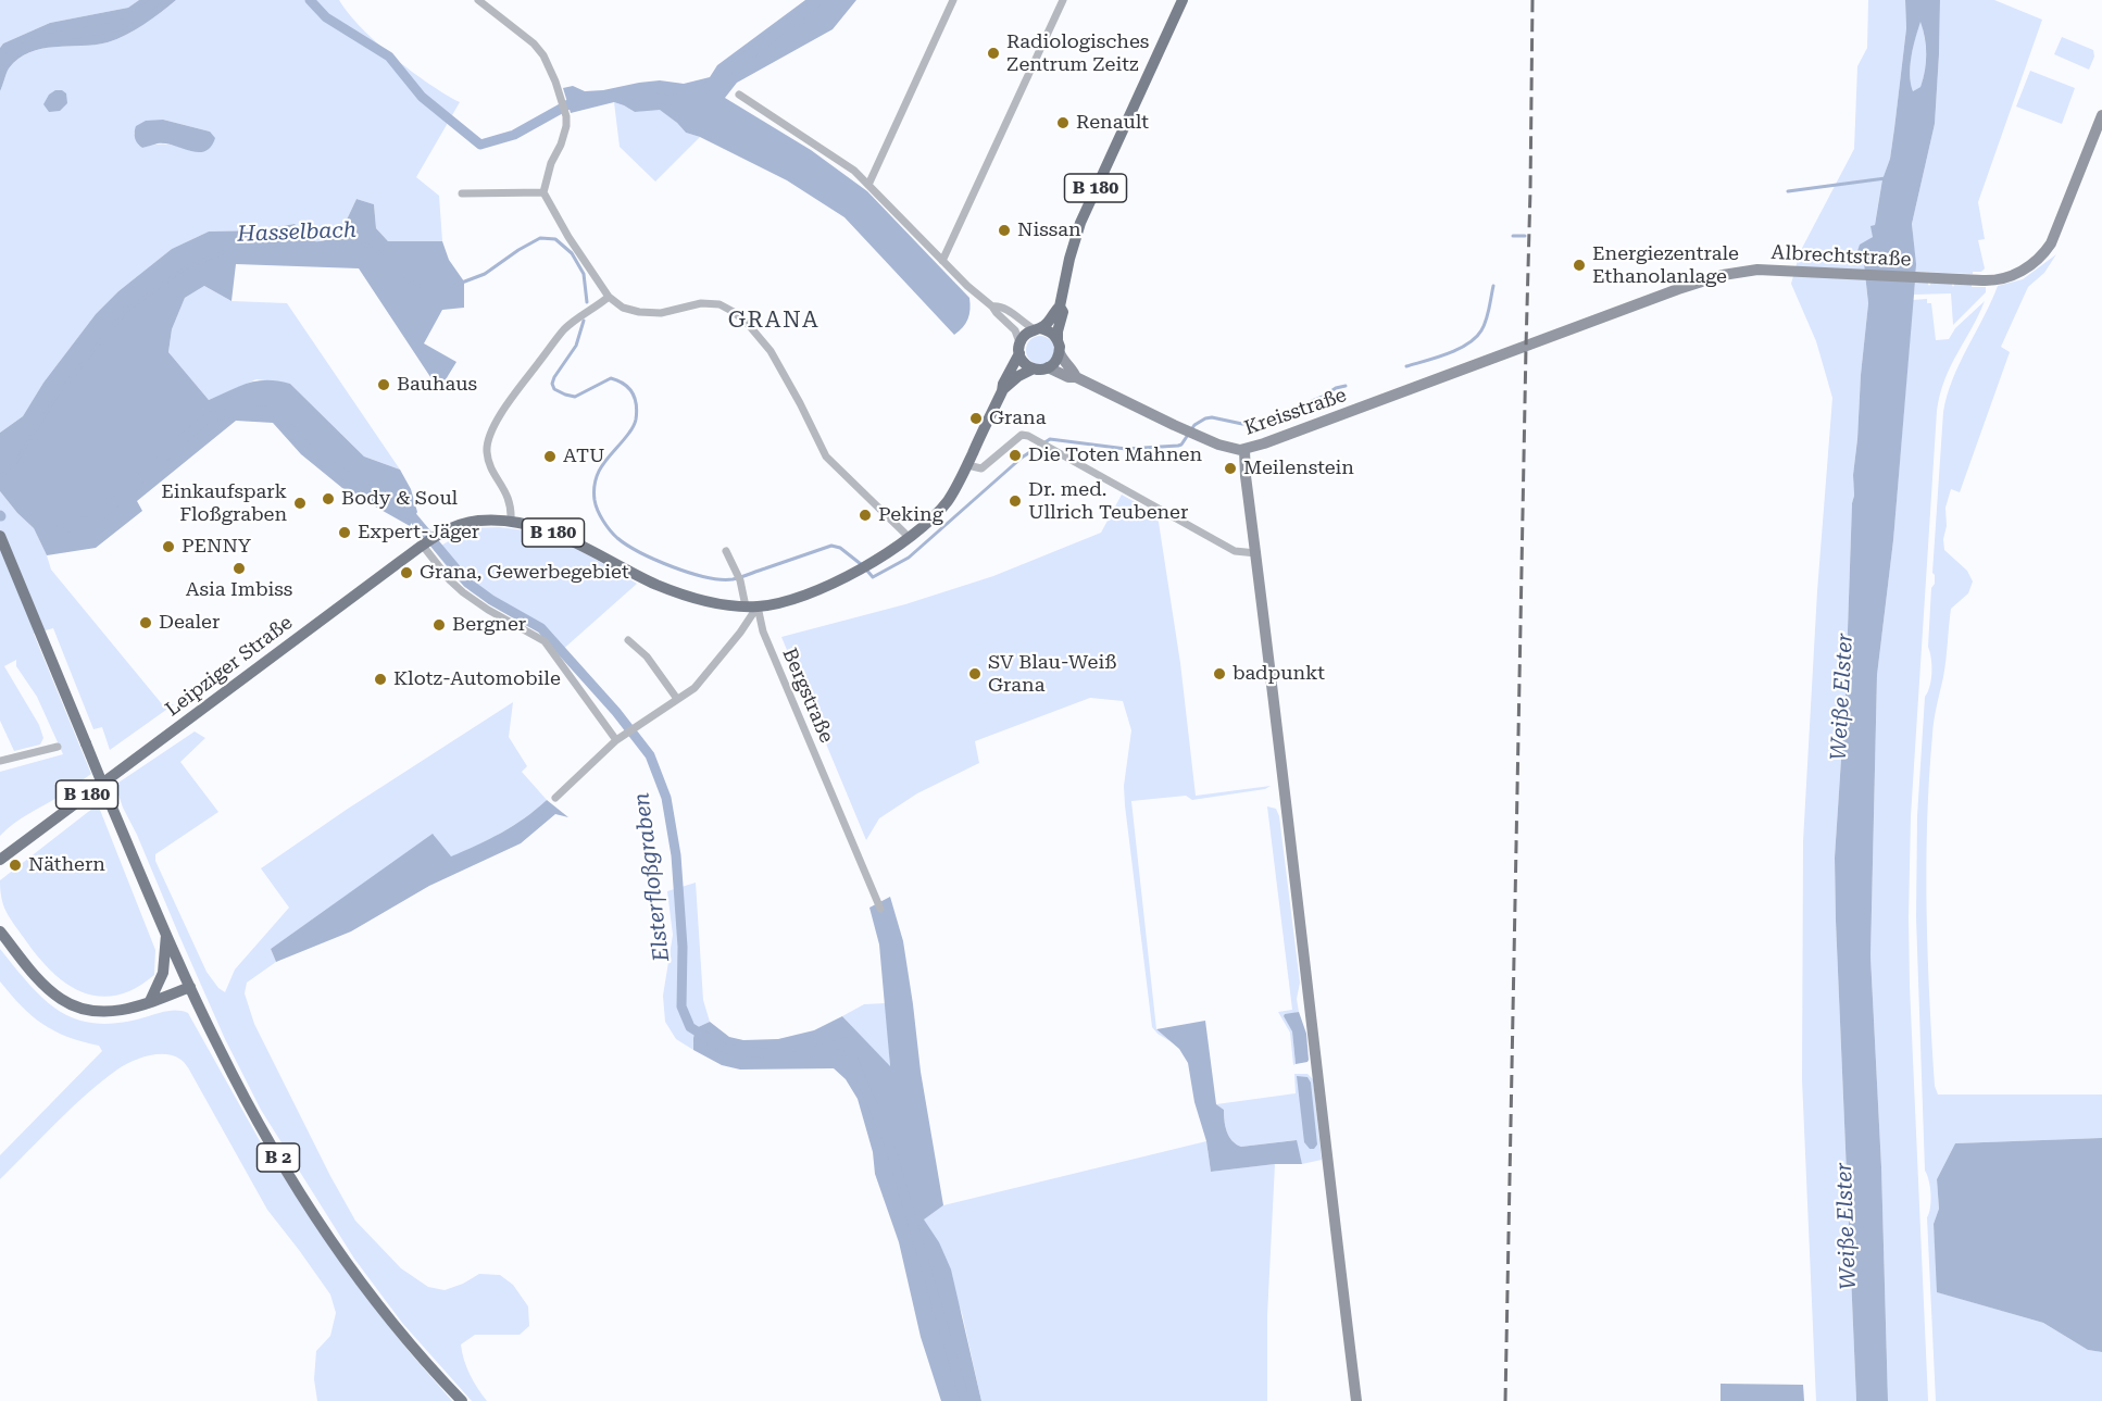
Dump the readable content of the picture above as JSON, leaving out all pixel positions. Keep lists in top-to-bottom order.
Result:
{
  "streets": {
    "main road": [
      "B 180",
      "Albrechtstraße",
      "Kreisstraße",
      "Leipziger Straße",
      "B 2"
    ],
    "street": ["Bergstraße"]
  },
  "crossings": [
    ["B 180", "Kreisstraße"],
    ["B 180", "Leipziger Straße"],
    ["Albrechtstraße", "Kreisstraße"],
    ["Kreisstraße", "Leipziger Straße"],
    ["Leipziger Straße", "Bergstraße"]
  ],
  "districts": ["GRANA"],
  "water": ["Hasselbach", "Weiße Elster", "Elsterfloßgraben"],
  "places": [
    "Radiologisches Zentrum Zeitz",
    "Renault",
    "Nissan",
    "Energiezentrale Ethanolanlage",
    "Bauhaus",
    "Grana",
    "Die Toten Mahnen",
    "ATU",
    "Meilenstein",
    "Body & Soul",
    "Dr. med. Ullrich Teubener",
    "Einkaufspark Floßgraben",
    "Peking",
    "Expert-Jäger",
    "PENNY",
    "Asia Imbiss",
    "Grana, Gewerbegebiet",
    "Dealer",
    "Bergner",
    "SV Blau-Weiß Grana",
    "badpunkt",
    "Klotz-Automobile",
    "Näthern"
  ]
}
